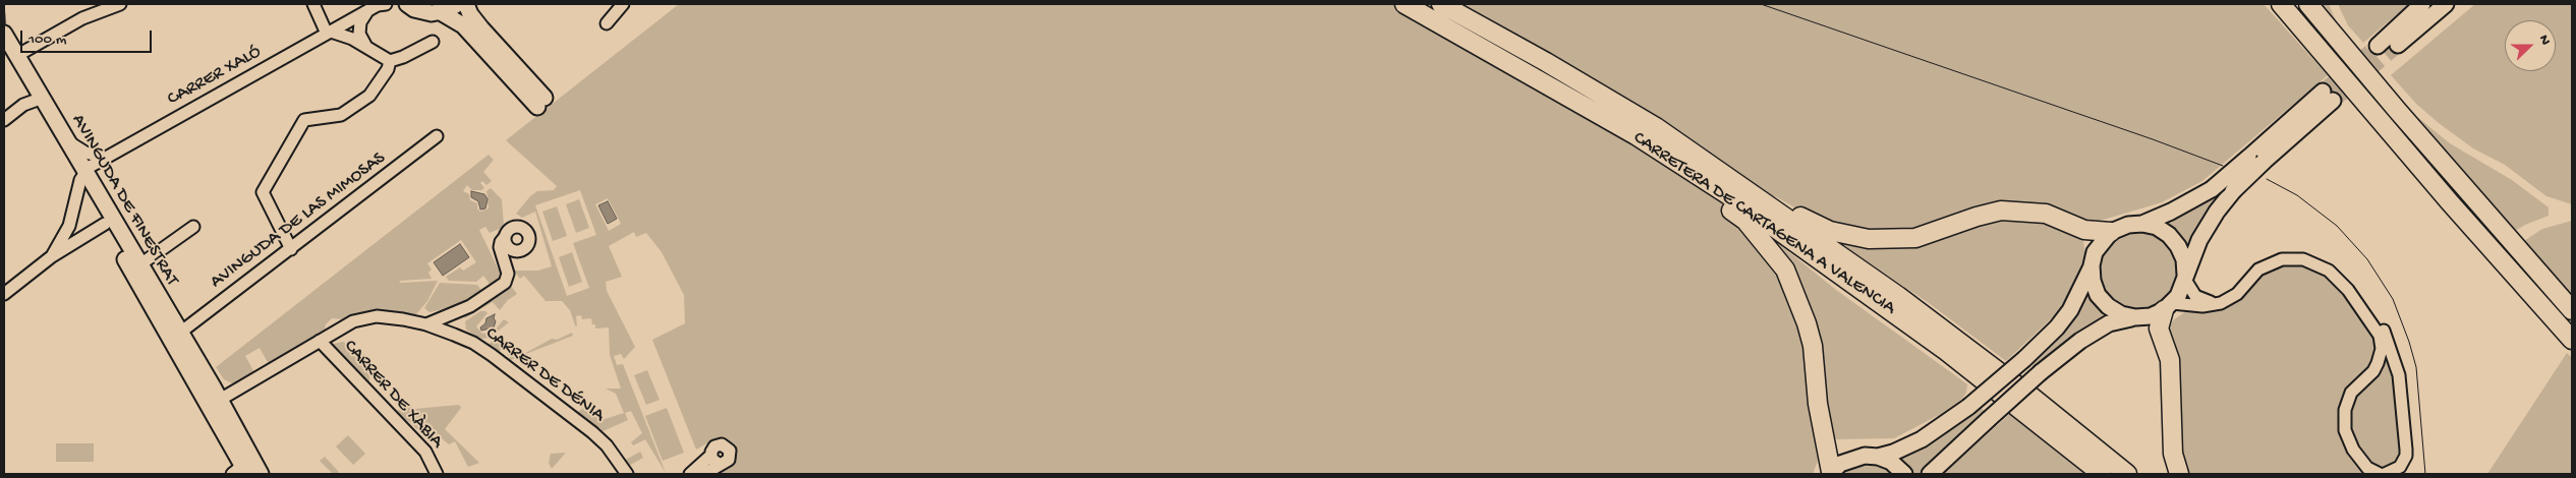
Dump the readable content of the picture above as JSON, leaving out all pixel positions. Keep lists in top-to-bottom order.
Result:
{
  "streets": {
    "highway": ["CARRETERA DE CARTAGENA A VALENCIA"],
    "main road": ["AVINGUDA DE FINESTRAT"],
    "street": [
      "CARRER XALÓ",
      "AVINGUDA DE LAS MIMOSAS",
      "CARRER DE DÉNIA",
      "CARRER DE XÀBIA"
    ]
  },
  "crossings": [
    ["CARRER XALÓ", "AVINGUDA DE FINESTRAT"],
    ["AVINGUDA DE FINESTRAT", "AVINGUDA DE LAS MIMOSAS"],
    ["AVINGUDA DE FINESTRAT", "CARRER DE DÉNIA"],
    ["CARRER DE DÉNIA", "CARRER DE XÀBIA"]
  ],
  "scale_bar": "100 m",
  "north": "right"
}
